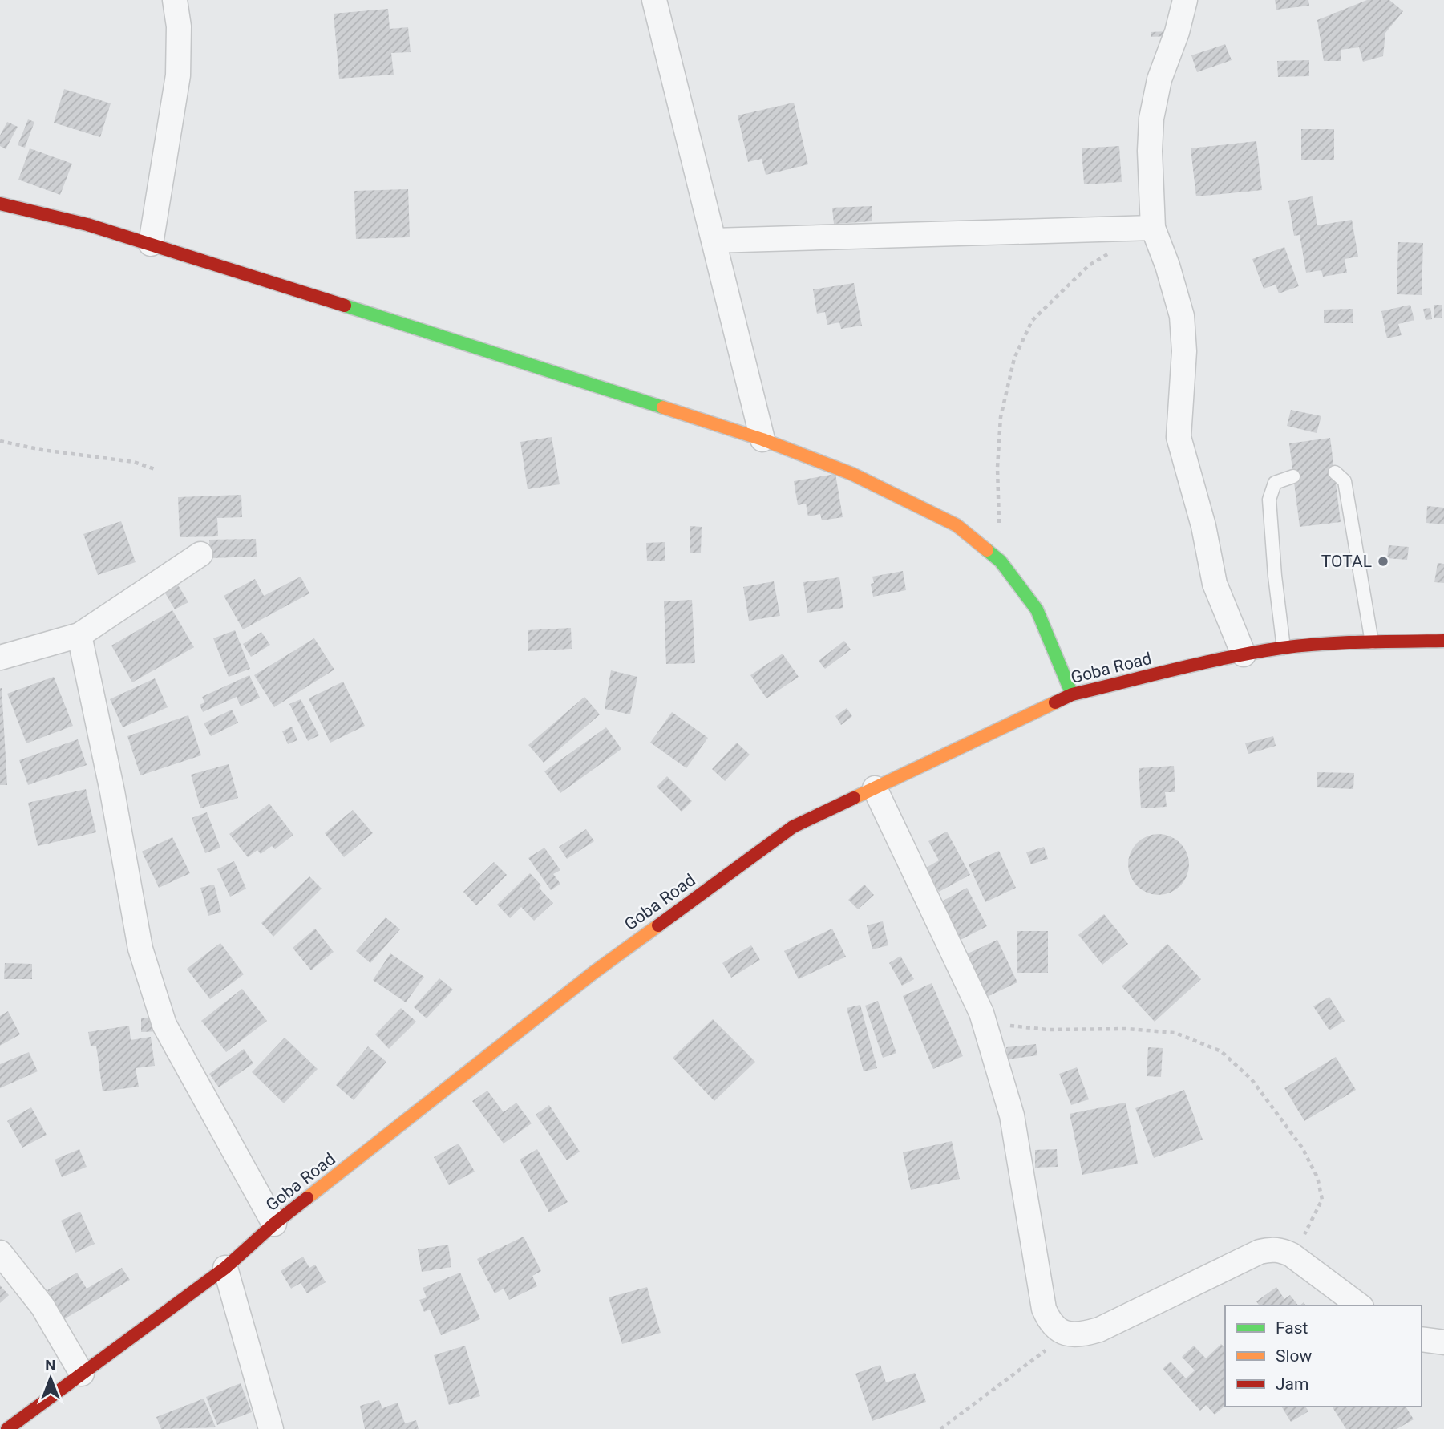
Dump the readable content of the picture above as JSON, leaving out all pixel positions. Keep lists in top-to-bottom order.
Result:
{
  "streets": {
    "main road": ["Goba Road"]
  },
  "places": ["TOTAL"],
  "legend": ["Fast", "Slow", "Jam"],
  "north": "top"
}
